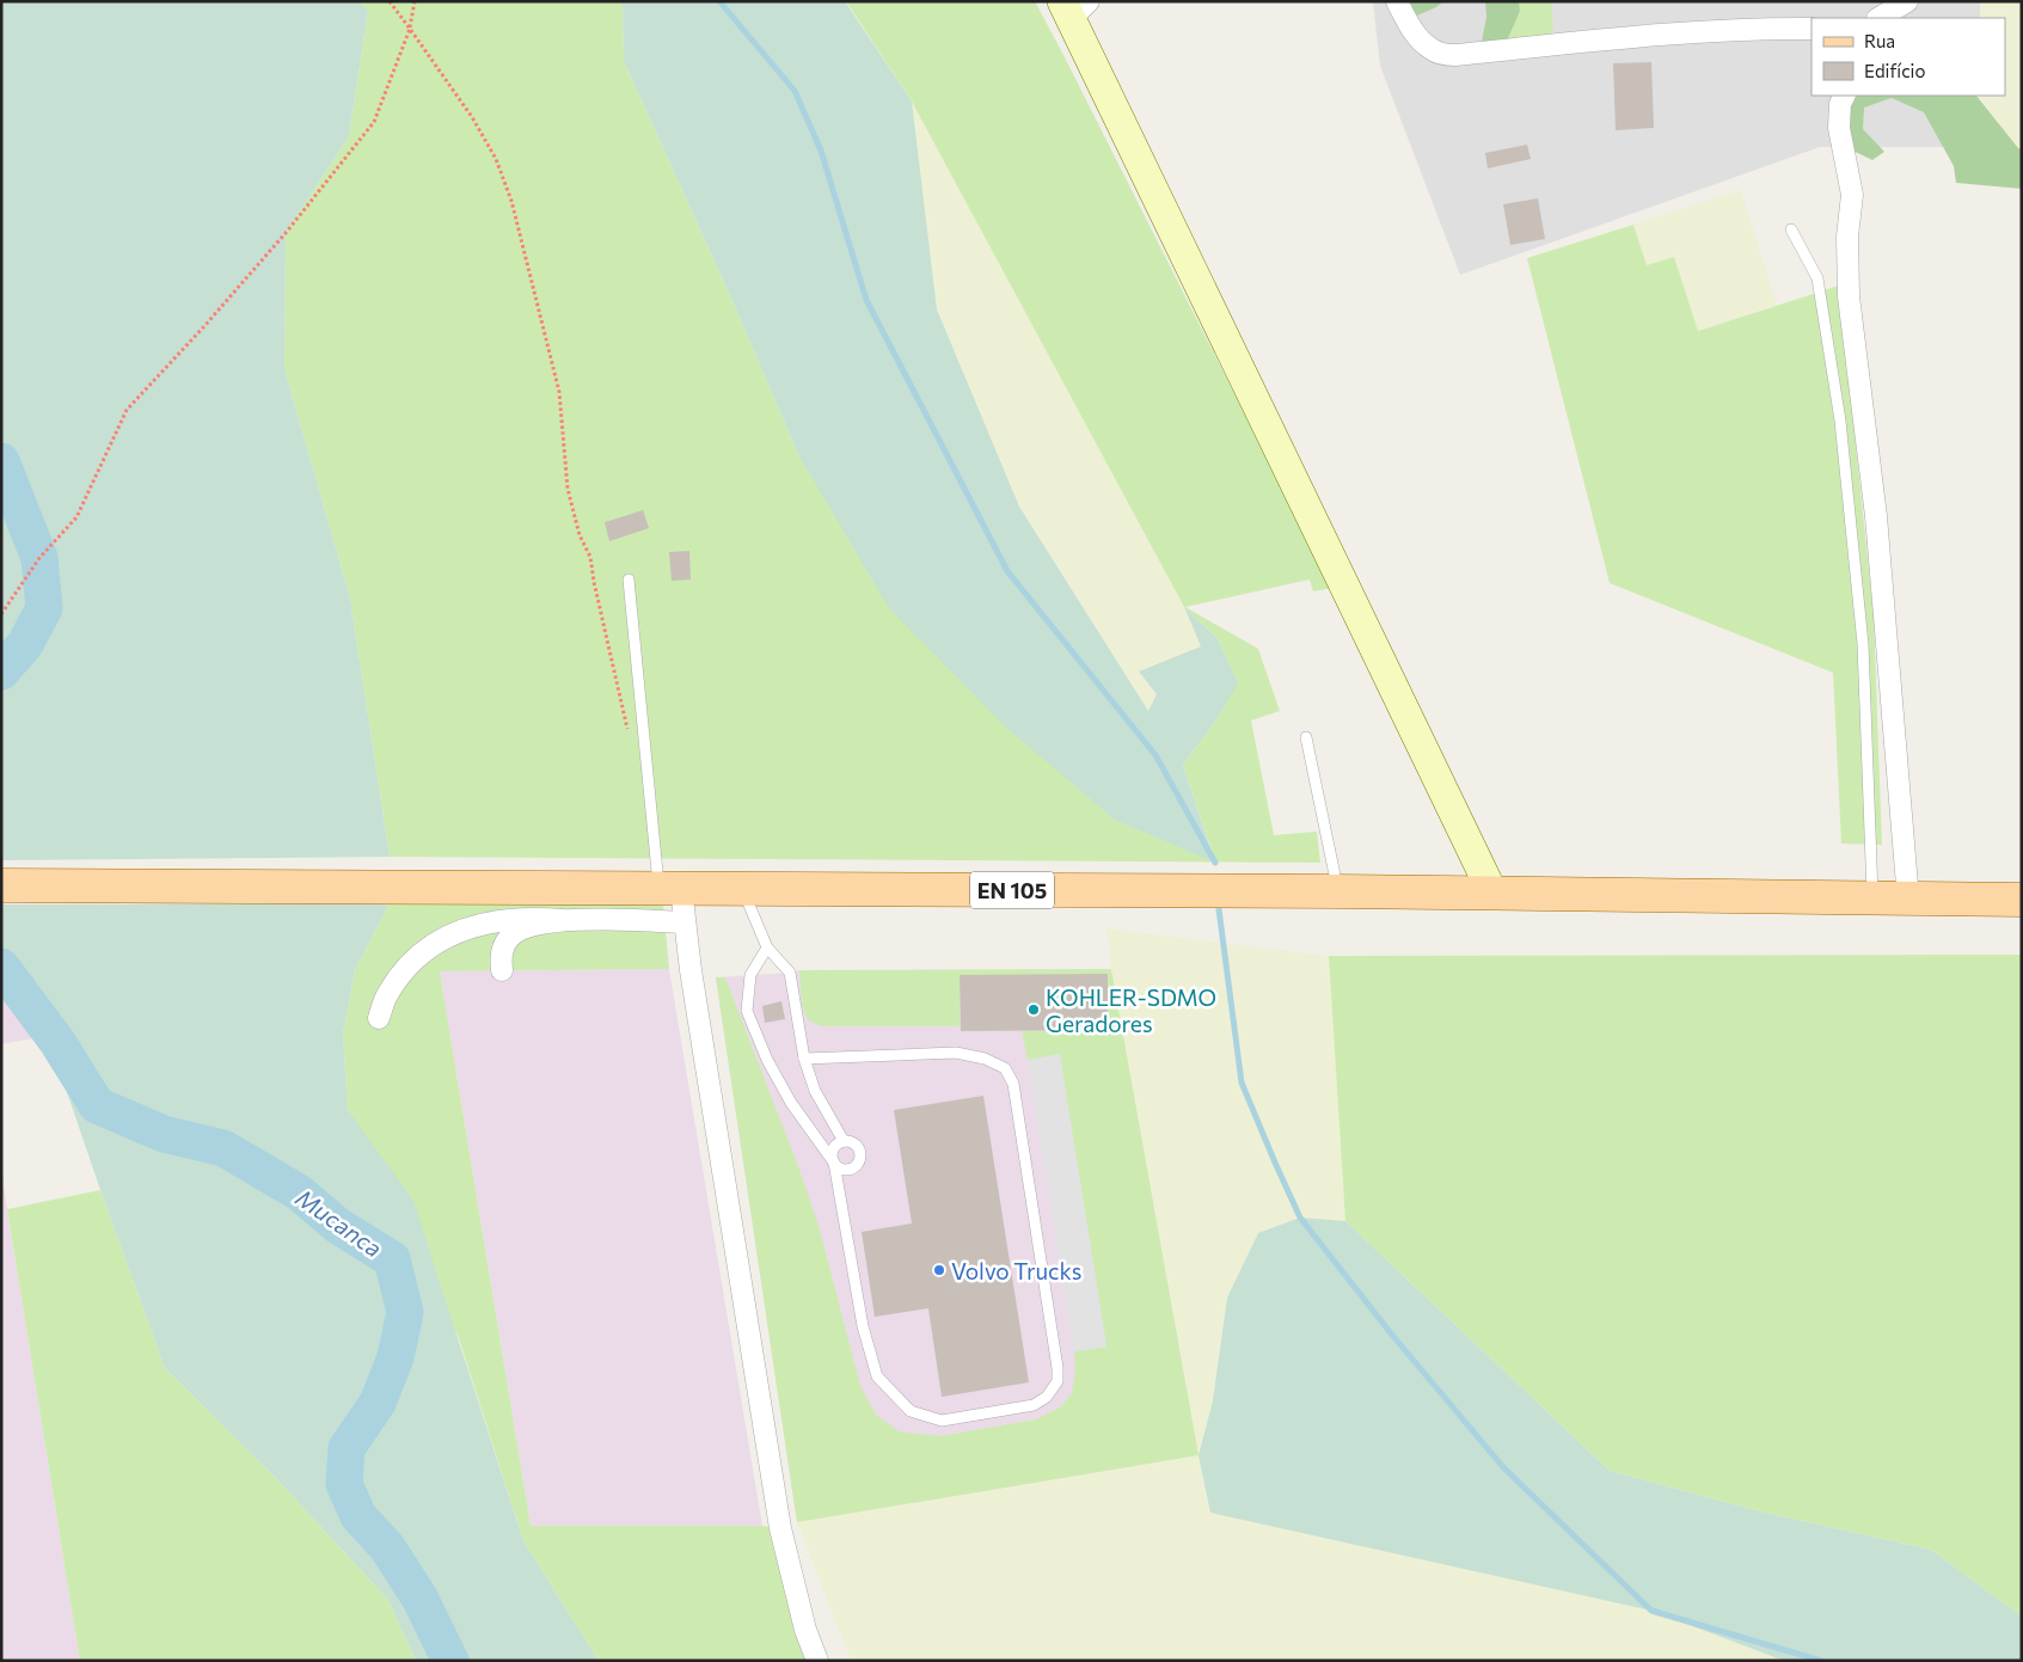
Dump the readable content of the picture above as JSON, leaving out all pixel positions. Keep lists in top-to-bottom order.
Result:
{
  "streets": {
    "main road": ["EN 105"]
  },
  "water": ["Mucanca"],
  "places": ["KOHLER-SDMO Geradores", "Volvo Trucks"],
  "legend": ["Rua", "Edifício"]
}
